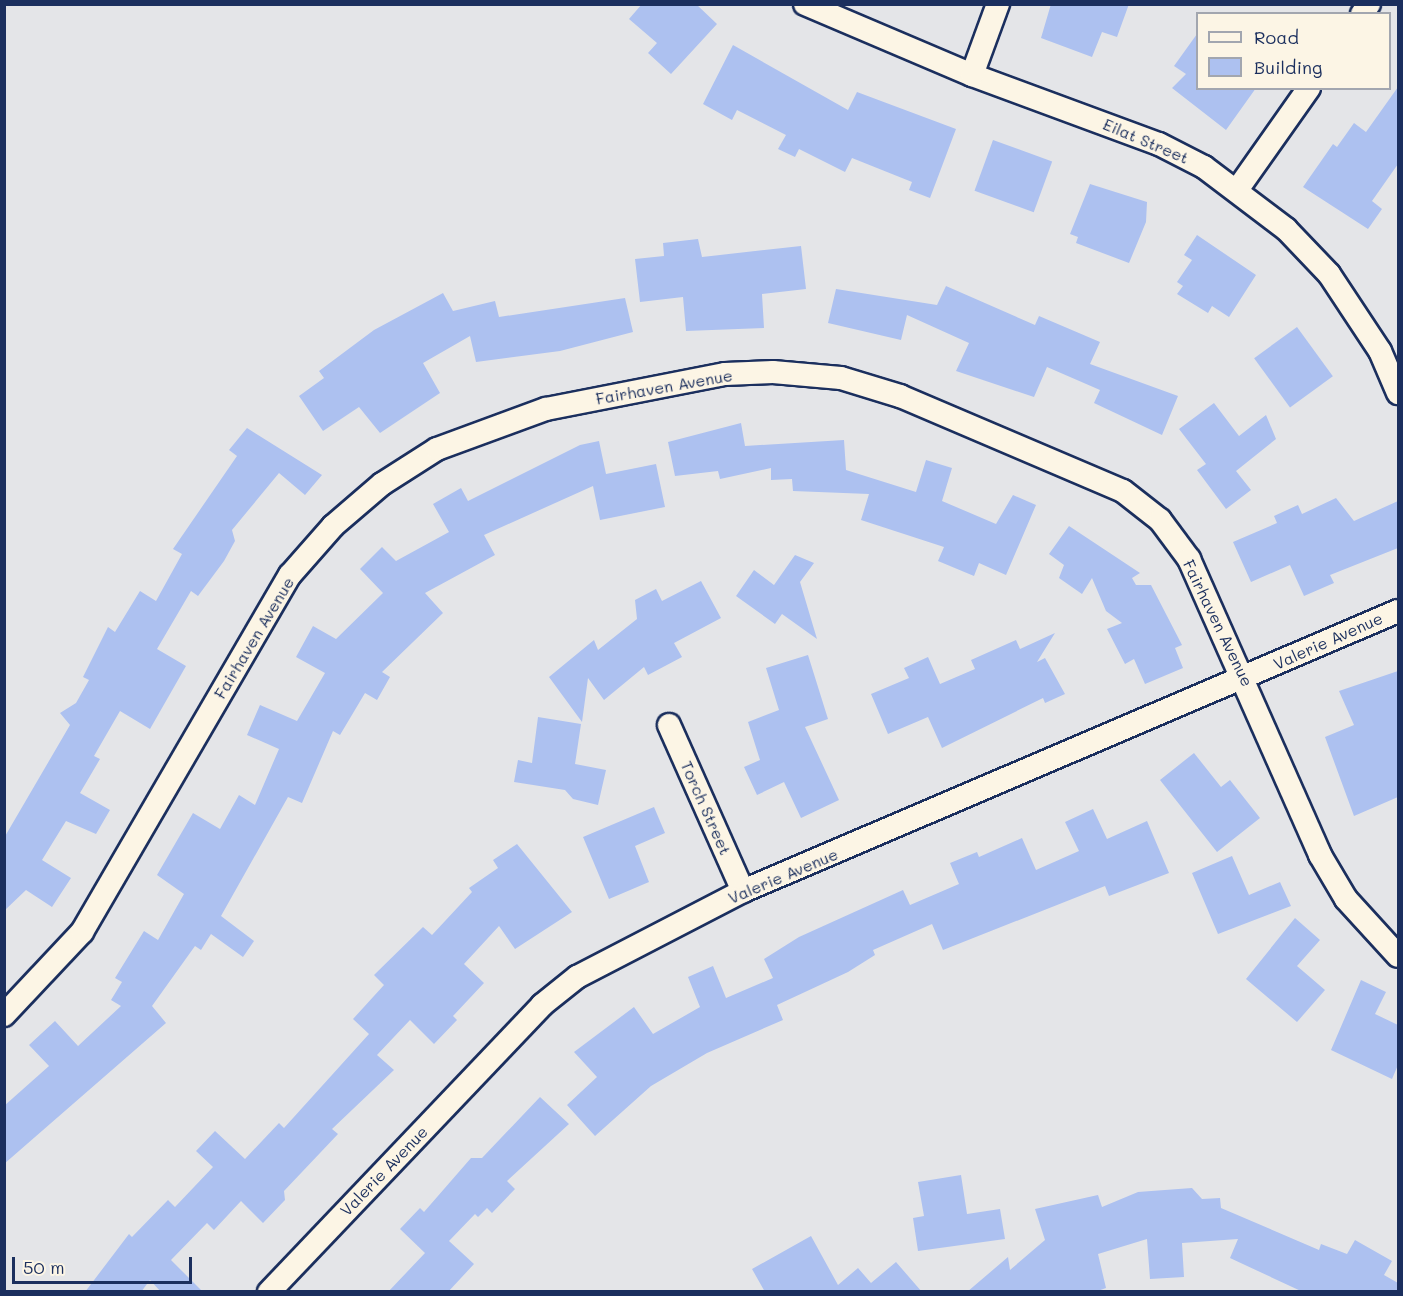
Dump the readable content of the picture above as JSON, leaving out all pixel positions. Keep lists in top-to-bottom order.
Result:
{
  "streets": {
    "street": [
      "Eilat Street",
      "Fairhaven Avenue",
      "Valerie Avenue",
      "Torch Street"
    ]
  },
  "crossings": [
    ["Fairhaven Avenue", "Valerie Avenue"],
    ["Valerie Avenue", "Torch Street"]
  ],
  "legend": ["Road", "Building"],
  "scale_bar": "50 m"
}
